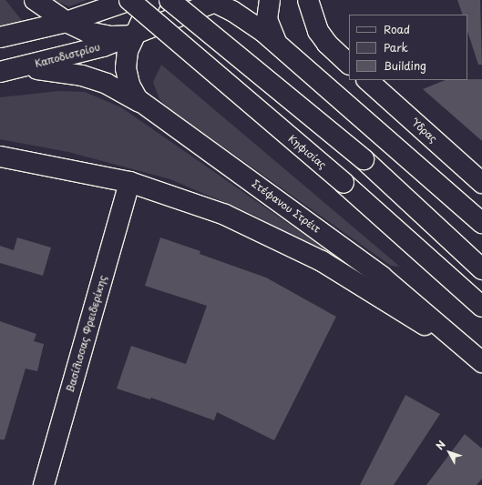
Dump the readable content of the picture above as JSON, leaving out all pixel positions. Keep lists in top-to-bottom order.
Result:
{
  "streets": {
    "main road": [
      "Καποδιστρίου",
      "Ύδρας",
      "Κηφισίας",
      "Στέφανου Στρέιτ",
      "Βασίλισσας Φρειδερίκης"
    ]
  },
  "crossings": [
    ["Καποδιστρίου", "Στέφανου Στρέιτ"]
  ],
  "legend": ["Road", "Park", "Building"],
  "north": "top left"
}
